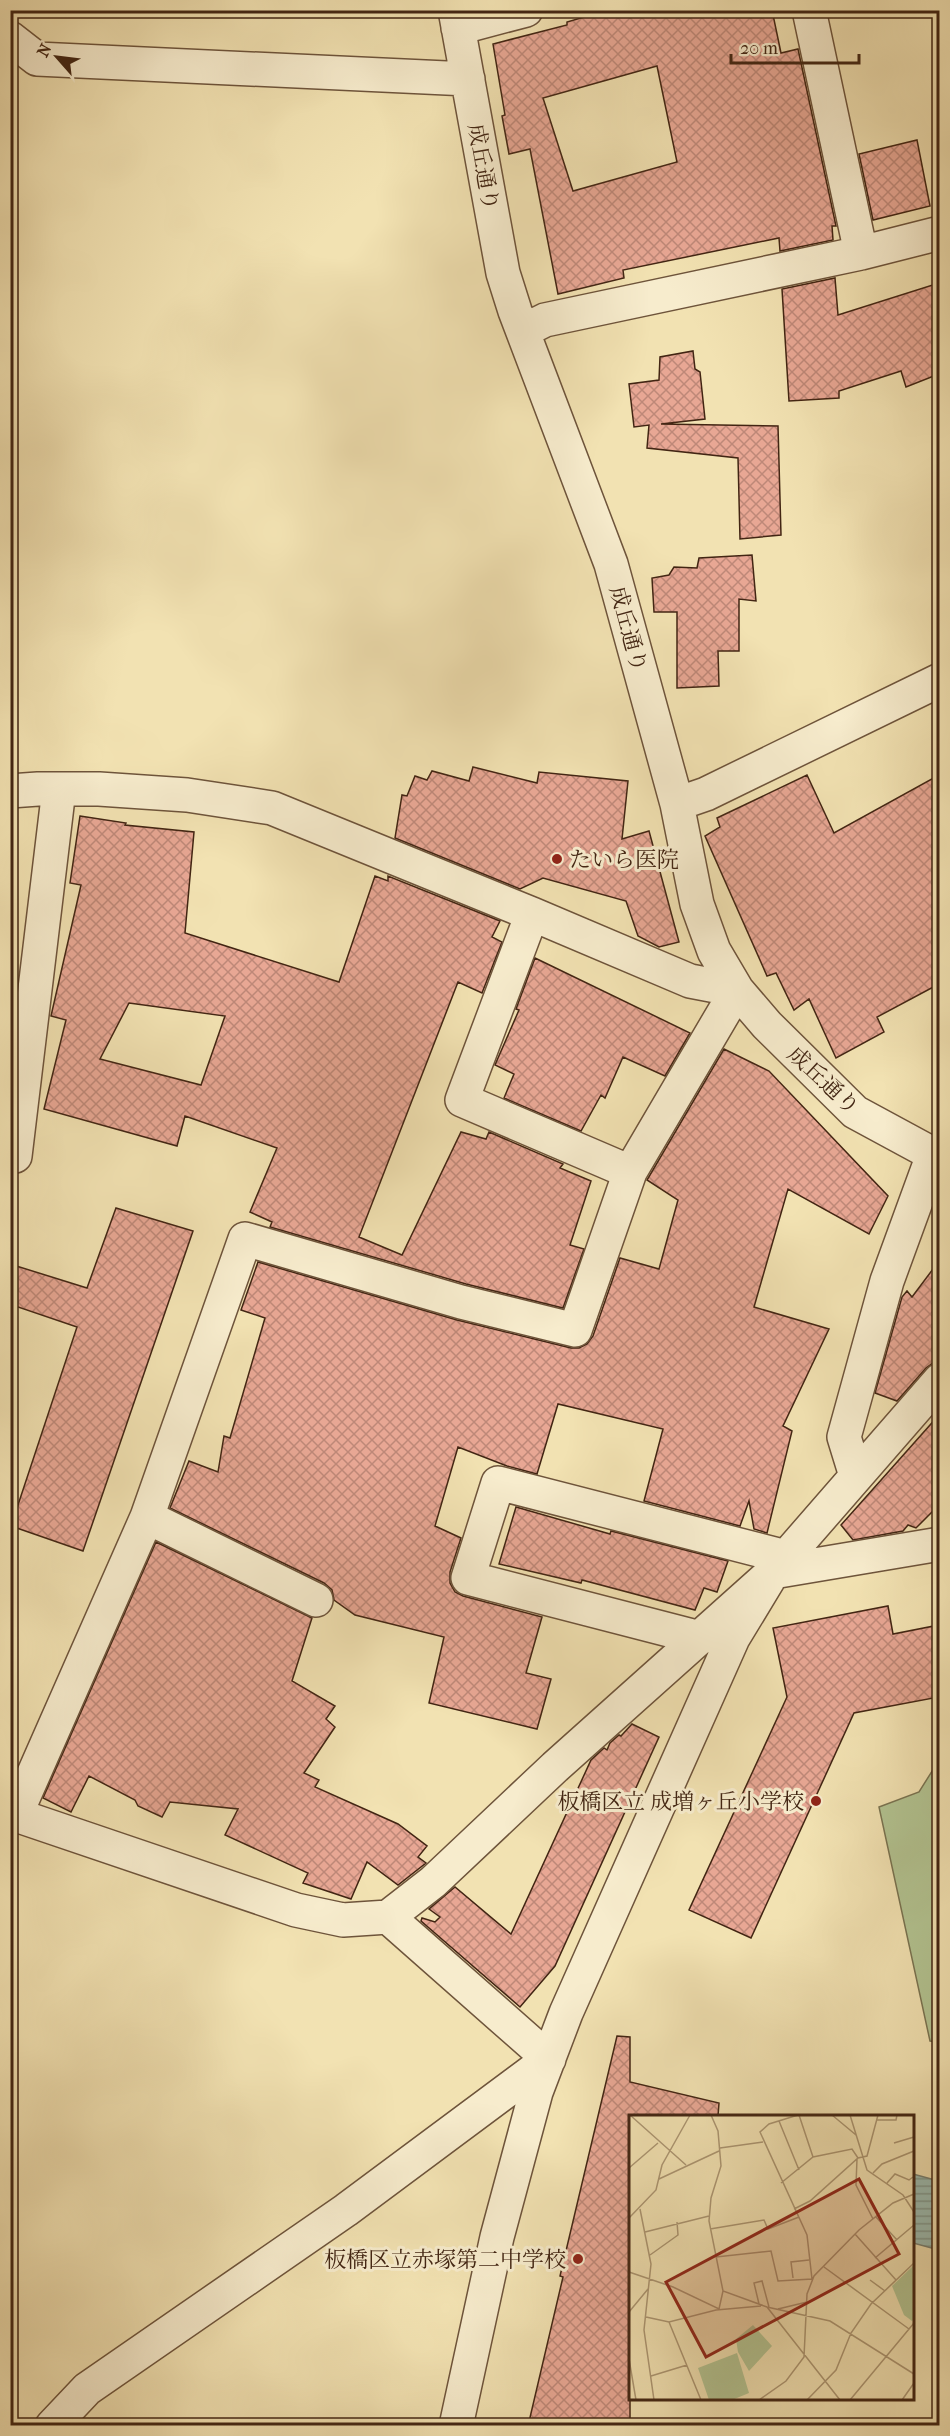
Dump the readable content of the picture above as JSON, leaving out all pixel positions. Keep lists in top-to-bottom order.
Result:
{
  "streets": {
    "street": ["成丘通り"]
  },
  "places": ["たいら医院", "板橋区立 成増ヶ丘小学校", "板橋区立赤塚第二中学校"],
  "scale_bar": "20 m",
  "north": "top left"
}
